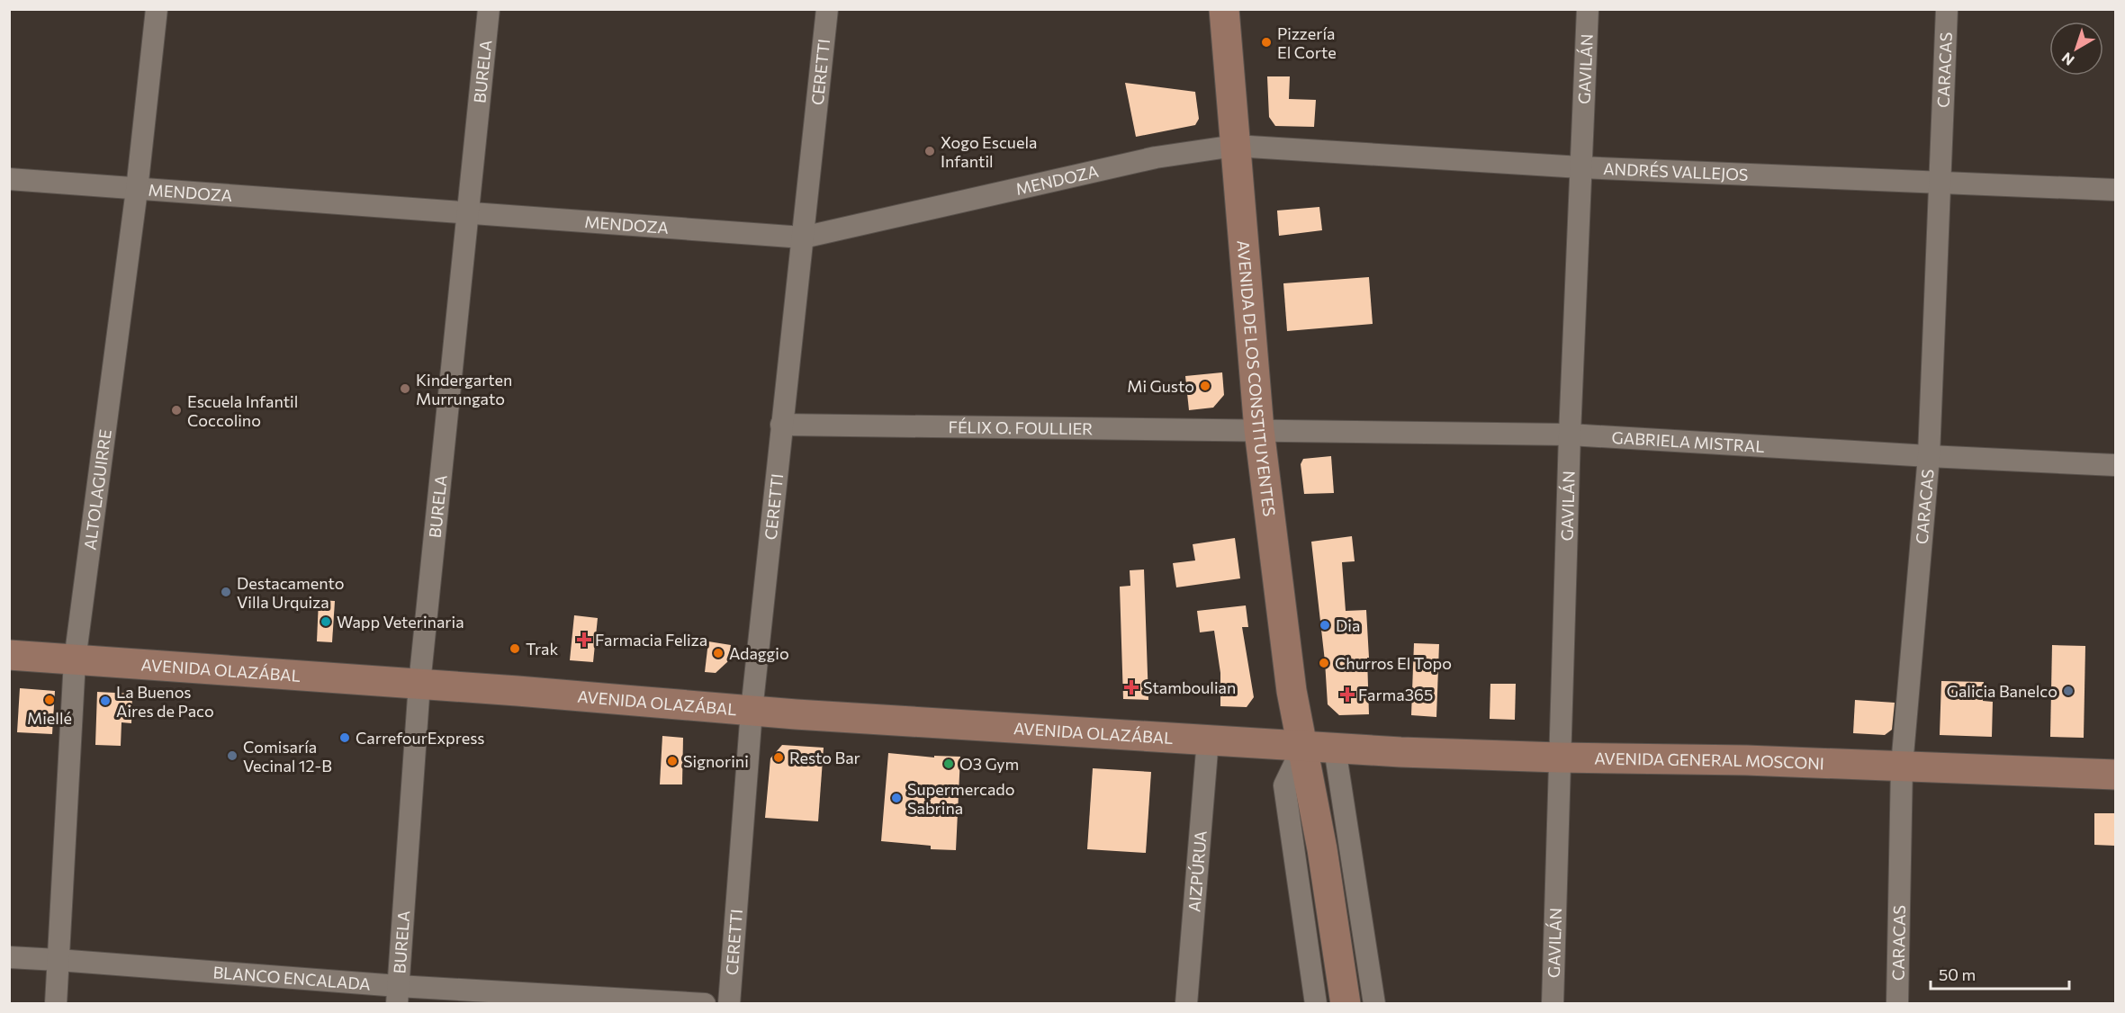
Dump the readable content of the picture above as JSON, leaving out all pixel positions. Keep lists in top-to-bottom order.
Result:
{
  "streets": {
    "main road": ["AVENIDA DE LOS CONSTITUYENTES", "AVENIDA OLAZÁBAL", "AVENIDA GENERAL MOSCONI"],
    "street": [
      "GAVILÁN",
      "CARACAS",
      "BURELA",
      "CERETTI",
      "ANDRÉS VALLEJOS",
      "MENDOZA",
      "FÉLIX O. FOULLIER",
      "GABRIELA MISTRAL",
      "ALTOLAGUIRRE",
      "AIZPÚRUA",
      "BLANCO ENCALADA"
    ]
  },
  "crossings": [
    ["GAVILÁN", "ANDRÉS VALLEJOS"],
    ["GAVILÁN", "GABRIELA MISTRAL"],
    ["GAVILÁN", "AVENIDA GENERAL MOSCONI"],
    ["CARACAS", "ANDRÉS VALLEJOS"],
    ["CARACAS", "GABRIELA MISTRAL"],
    ["CARACAS", "AVENIDA GENERAL MOSCONI"],
    ["BURELA", "MENDOZA"],
    ["BURELA", "AVENIDA OLAZÁBAL"],
    ["BURELA", "BLANCO ENCALADA"],
    ["CERETTI", "MENDOZA"],
    ["CERETTI", "FÉLIX O. FOULLIER"],
    ["CERETTI", "AVENIDA OLAZÁBAL"],
    ["ANDRÉS VALLEJOS", "MENDOZA"],
    ["ANDRÉS VALLEJOS", "AVENIDA DE LOS CONSTITUYENTES"],
    ["MENDOZA", "AVENIDA DE LOS CONSTITUYENTES"],
    ["MENDOZA", "ALTOLAGUIRRE"],
    ["AVENIDA DE LOS CONSTITUYENTES", "FÉLIX O. FOULLIER"],
    ["AVENIDA DE LOS CONSTITUYENTES", "GABRIELA MISTRAL"],
    ["AVENIDA DE LOS CONSTITUYENTES", "AVENIDA OLAZÁBAL"],
    ["AVENIDA DE LOS CONSTITUYENTES", "AVENIDA GENERAL MOSCONI"],
    ["FÉLIX O. FOULLIER", "GABRIELA MISTRAL"],
    ["ALTOLAGUIRRE", "AVENIDA OLAZÁBAL"],
    ["ALTOLAGUIRRE", "BLANCO ENCALADA"],
    ["AVENIDA OLAZÁBAL", "AVENIDA GENERAL MOSCONI"],
    ["AVENIDA OLAZÁBAL", "AIZPÚRUA"]
  ],
  "places": {
    "other": [
      "Pizzería El Corte",
      "Xogo Escuela Infantil",
      "Mi Gusto",
      "Kindergarten Murrungato",
      "Escuela Infantil Coccolino",
      "Destacamento Villa Urquiza",
      "Wapp Veterinaria",
      "Dia",
      "Trak",
      "Adaggio",
      "Churros El Topo",
      "Galicia Banelco",
      "Miellé",
      "La Buenos Aires de Paco",
      "CarrefourExpress",
      "Comisaría Vecinal 12-B",
      "Resto Bar",
      "Signorini",
      "O3 Gym",
      "Supermercado Sabrina"
    ],
    "health": ["Farmacia Feliza", "Stamboulian", "Farma365"]
  },
  "scale_bar": "50 m",
  "north": "bottom left"
}
